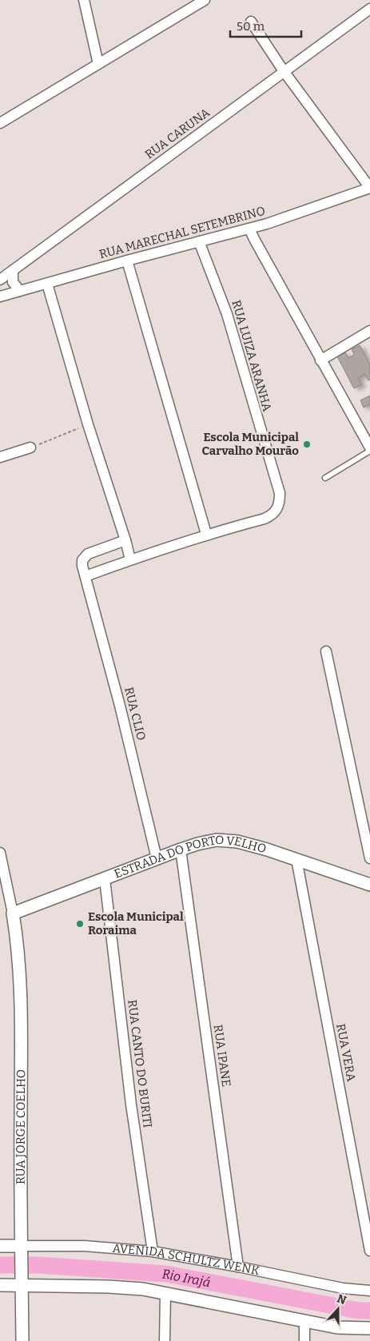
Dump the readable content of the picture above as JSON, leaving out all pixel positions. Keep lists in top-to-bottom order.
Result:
{
  "streets": {
    "street": [
      "RUA CARUNA",
      "RUA MARECHAL SETEMBRINO",
      "RUA LUIZA ARANHA",
      "RUA CLIO",
      "ESTRADA DO PORTO VELHO",
      "RUA VERA",
      "RUA IPANE",
      "RUA CANTO DO BURITI",
      "RUA JORGE COELHO",
      "AVENIDA SCHULTZ WENK"
    ]
  },
  "crossings": [
    ["RUA MARECHAL SETEMBRINO", "RUA LUIZA ARANHA"],
    ["RUA CLIO", "ESTRADA DO PORTO VELHO"],
    ["ESTRADA DO PORTO VELHO", "RUA VERA"],
    ["ESTRADA DO PORTO VELHO", "RUA IPANE"],
    ["ESTRADA DO PORTO VELHO", "RUA CANTO DO BURITI"],
    ["ESTRADA DO PORTO VELHO", "RUA JORGE COELHO"],
    ["RUA IPANE", "AVENIDA SCHULTZ WENK"],
    ["RUA CANTO DO BURITI", "AVENIDA SCHULTZ WENK"],
    ["RUA JORGE COELHO", "AVENIDA SCHULTZ WENK"]
  ],
  "water": ["Rio Irajá"],
  "places": ["Escola Municipal Carvalho Mourão", "Escola Municipal Roraima"],
  "scale_bar": "50 m",
  "north": "top"
}
